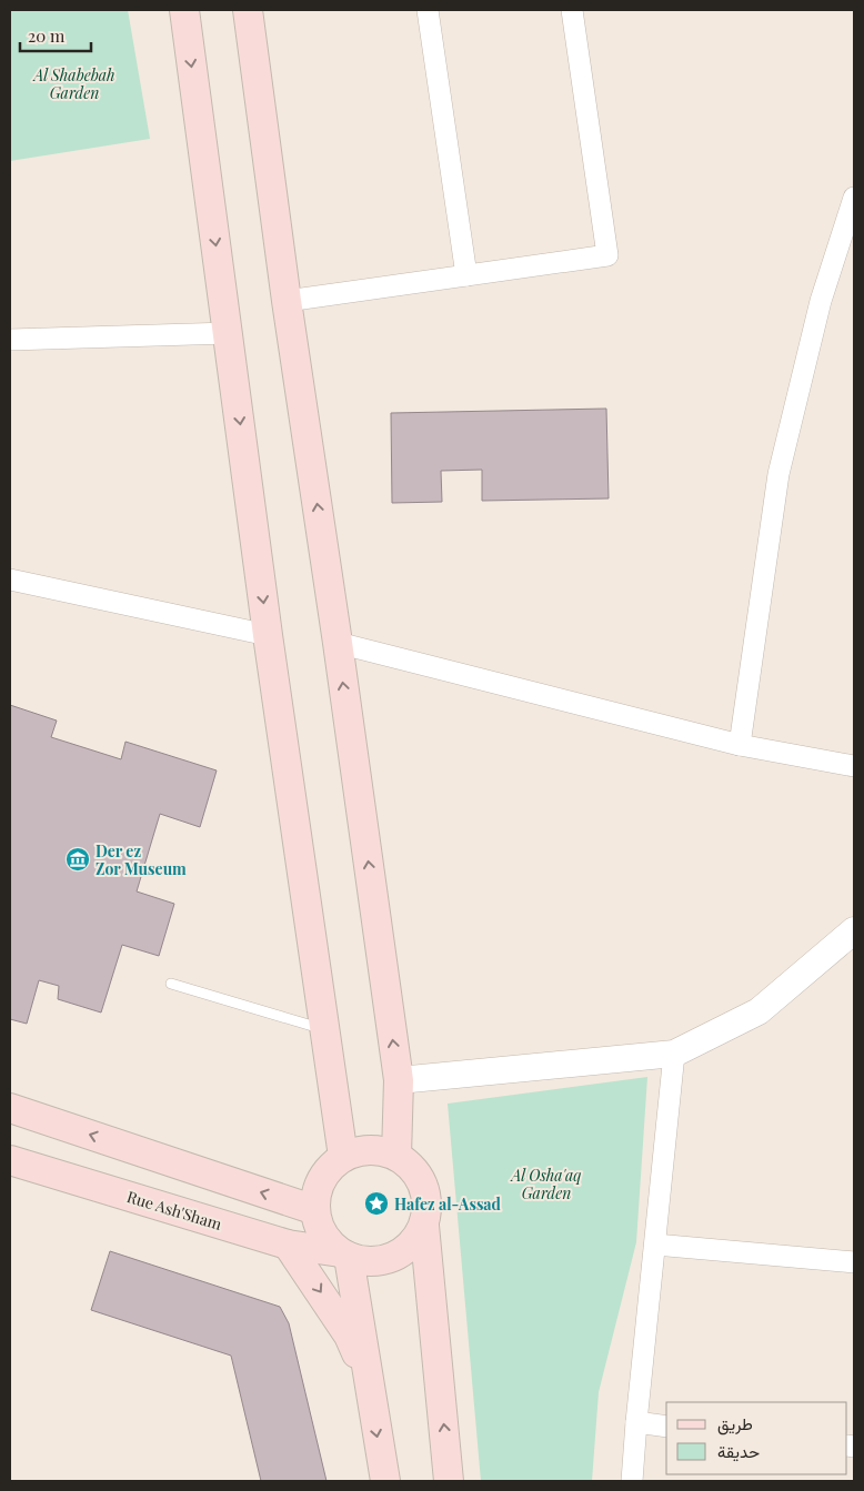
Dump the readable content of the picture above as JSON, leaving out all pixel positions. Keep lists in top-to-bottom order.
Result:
{
  "streets": {
    "main road": ["Rue Ash'Sham"]
  },
  "parks": ["Al Shabebah Garden", "Al Osha'aq Garden"],
  "places": {
    "museum": ["Der ez Zor Museum"],
    "place": ["Hafez al-Assad"]
  },
  "legend": ["طريق", "حديقة"],
  "scale_bar": "20 m"
}
